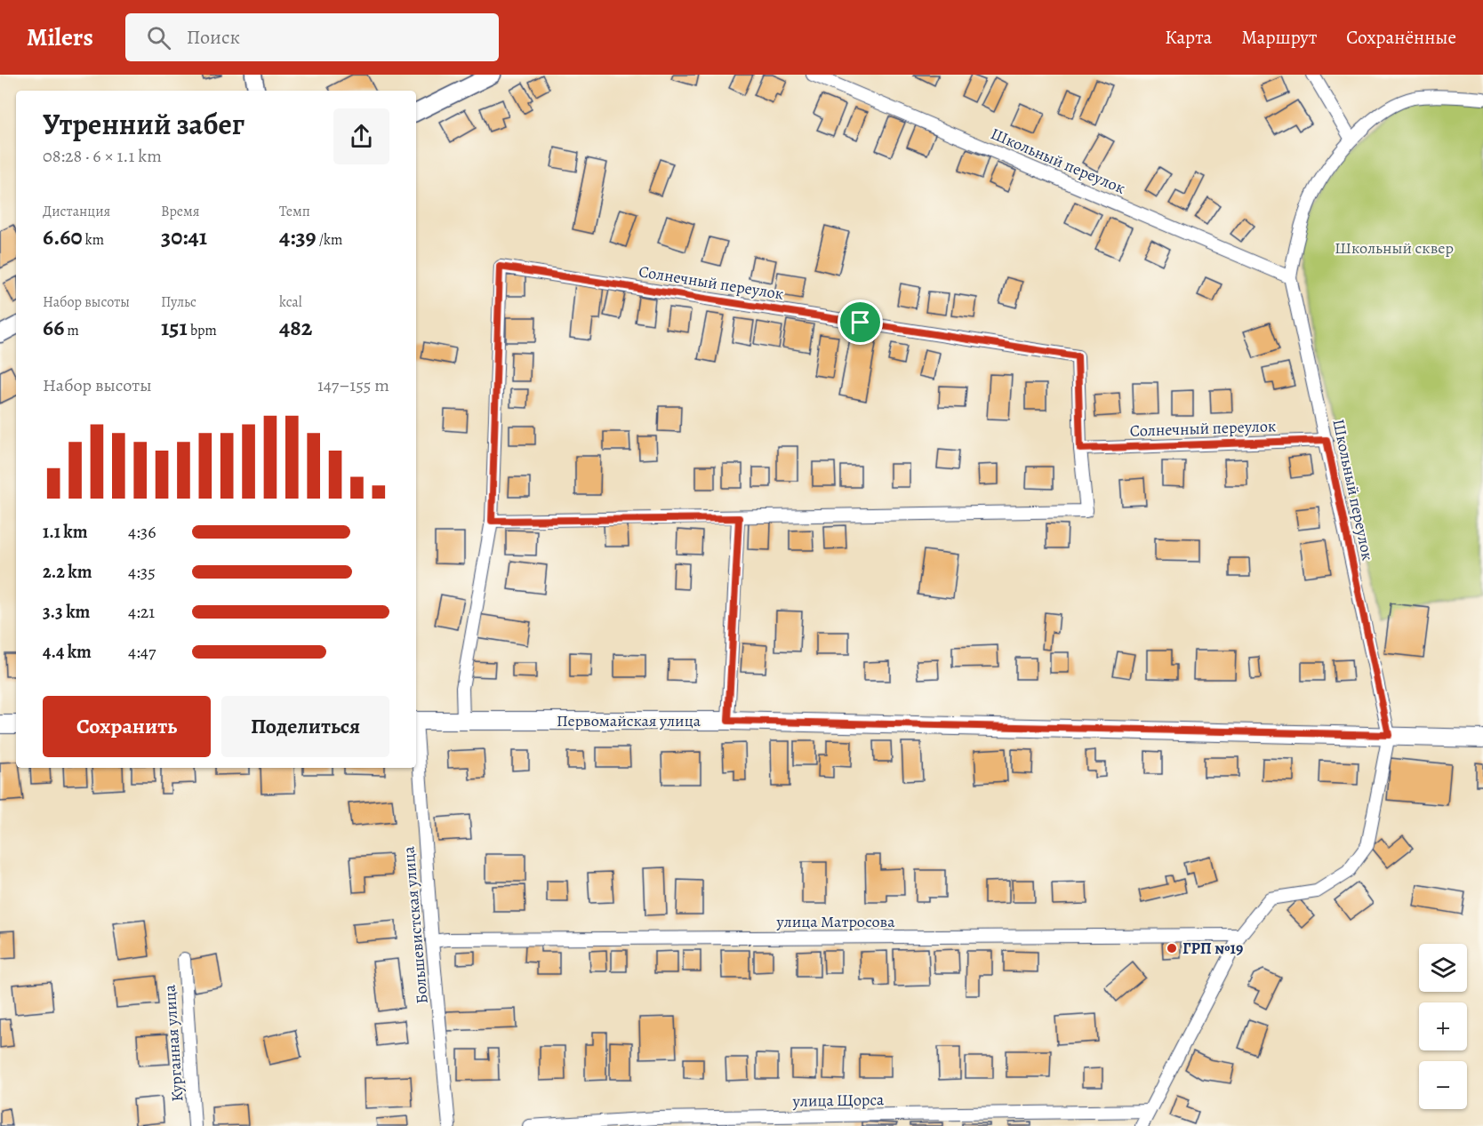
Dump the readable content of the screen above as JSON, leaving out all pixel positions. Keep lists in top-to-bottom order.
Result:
{
  "streets": {
    "main road": ["Первомайская улица"],
    "street": [
      "Школьный переулок",
      "Солнечный переулок",
      "улица Матросова",
      "Большевистская улица",
      "Курганная улица",
      "улица Щорса"
    ]
  },
  "crossings": [
    ["Школьный переулок", "Солнечный переулок"],
    ["Школьный переулок", "Первомайская улица"],
    ["Школьный переулок", "улица Матросова"],
    ["Школьный переулок", "улица Щорса"],
    ["Солнечный переулок", "Первомайская улица"],
    ["улица Матросова", "Большевистская улица"]
  ],
  "parks": ["Школьный сквер"],
  "places": ["ГРП №19"],
  "page": {
    "header": "Milers",
    "search": "Поиск",
    "nav": ["Карта", "Маршрут", "Сохранённые"],
    "heading": ["Утренний забег", "08:28 · 6 × 1.1 km"],
    "stats": [
      ["Дистанция", "6.60 km"],
      ["Время", "30:41"],
      ["Темп", "4:39 /km"],
      ["Набор высоты", "66 m"],
      ["Пульс", "151 bpm"],
      ["kcal", "482"]
    ],
    "chart": ["Набор высоты", "147–155 m"],
    "list": [
      {
        "name": "1.1 km",
        "note": "4:36"
      },
      {
        "name": "2.2 km",
        "note": "4:35"
      },
      {
        "name": "3.3 km",
        "note": "4:21"
      },
      {
        "name": "4.4 km",
        "note": "4:47"
      }
    ],
    "buttons": ["Сохранить", "Поделиться"],
    "map_buttons": ["+", "−"]
  }
}
